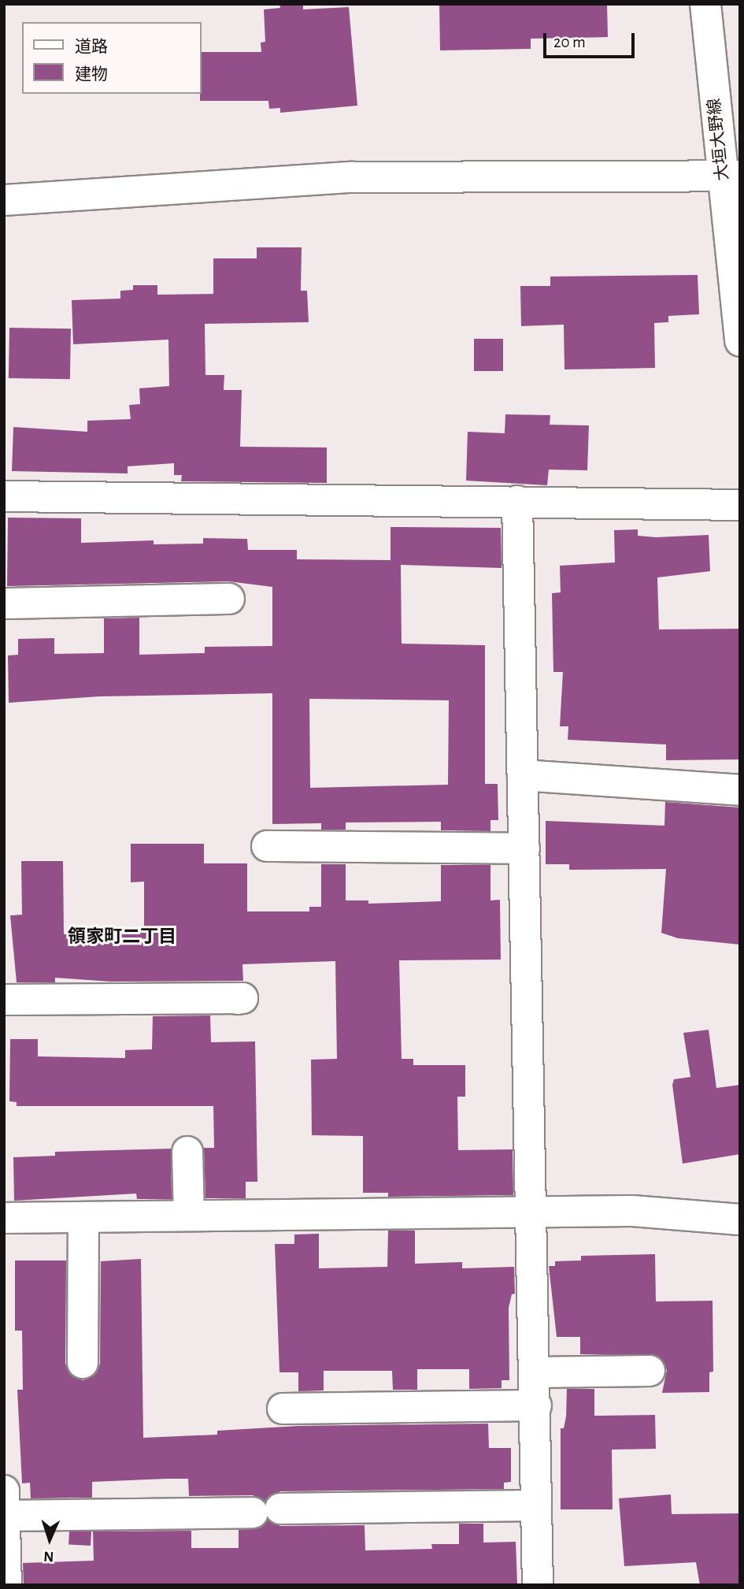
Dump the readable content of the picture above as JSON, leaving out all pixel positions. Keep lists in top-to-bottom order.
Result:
{
  "streets": {
    "street": ["大垣大野線"]
  },
  "districts": ["領家町二丁目"],
  "legend": ["道路", "建物"],
  "scale_bar": "20 m",
  "north": "bottom"
}
